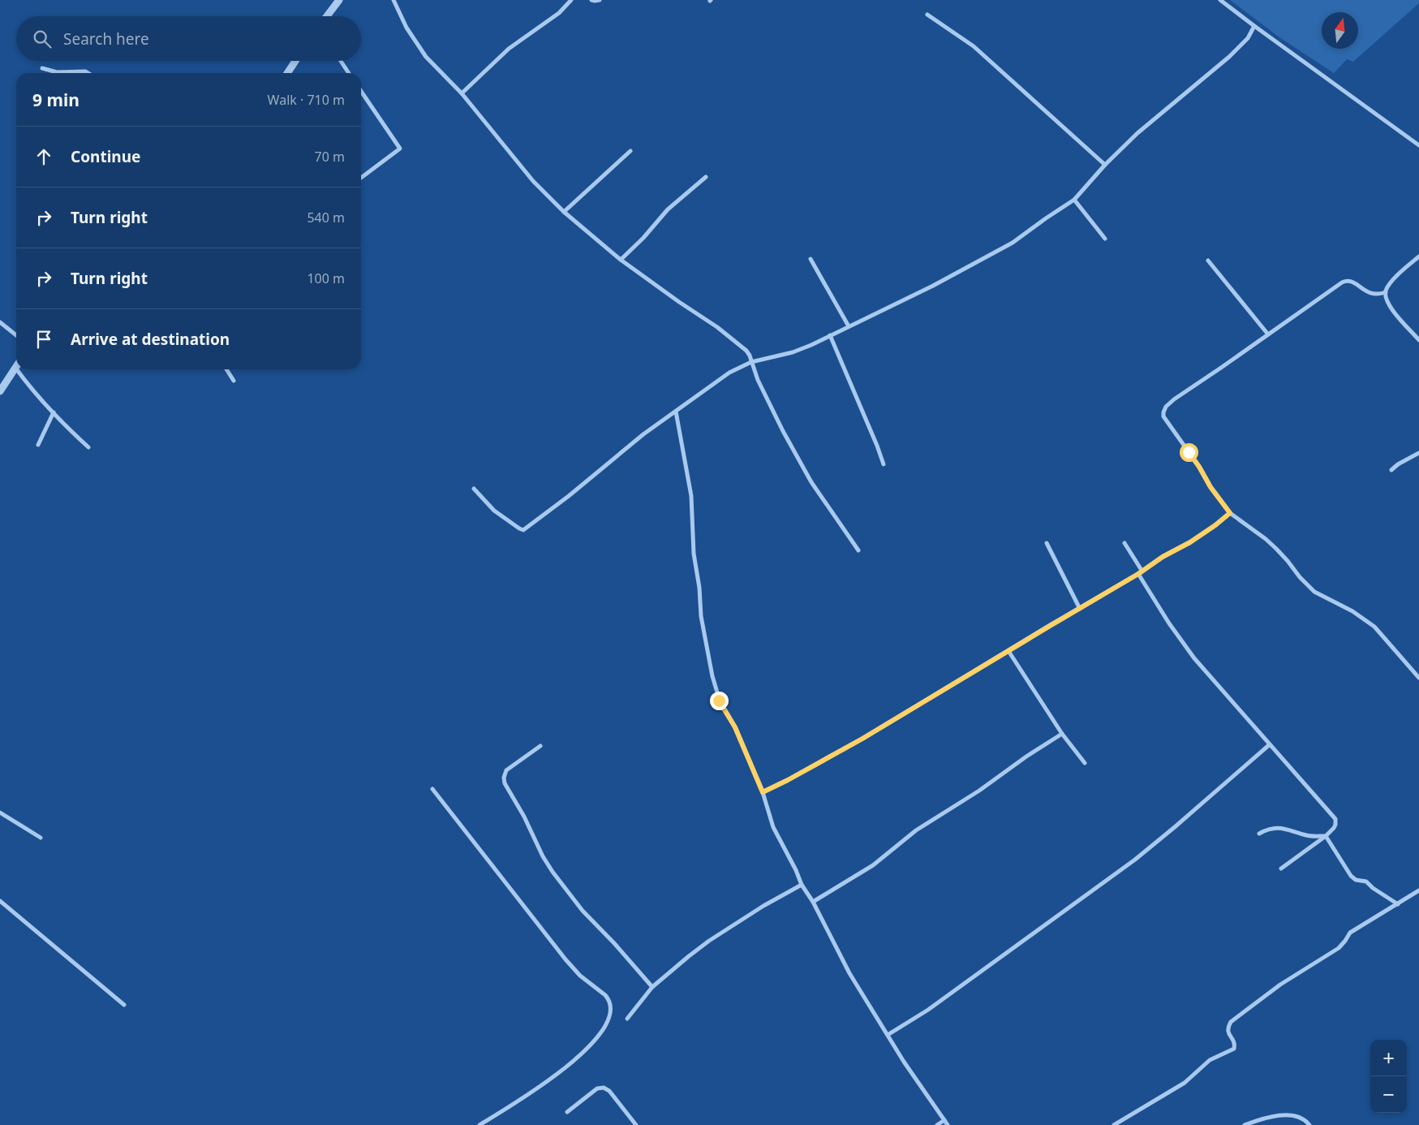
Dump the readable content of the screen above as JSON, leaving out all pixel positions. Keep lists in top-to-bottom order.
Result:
{
  "north": "top",
  "page": {
    "search": "Search here",
    "heading": ["9 min", "Walk · 710 m"],
    "list": [
      ["Continue", "70 m"],
      ["Turn right", "540 m"],
      ["Turn right", "100 m"],
      "Arrive at destination"
    ],
    "map_buttons": ["+", "−"]
  }
}
